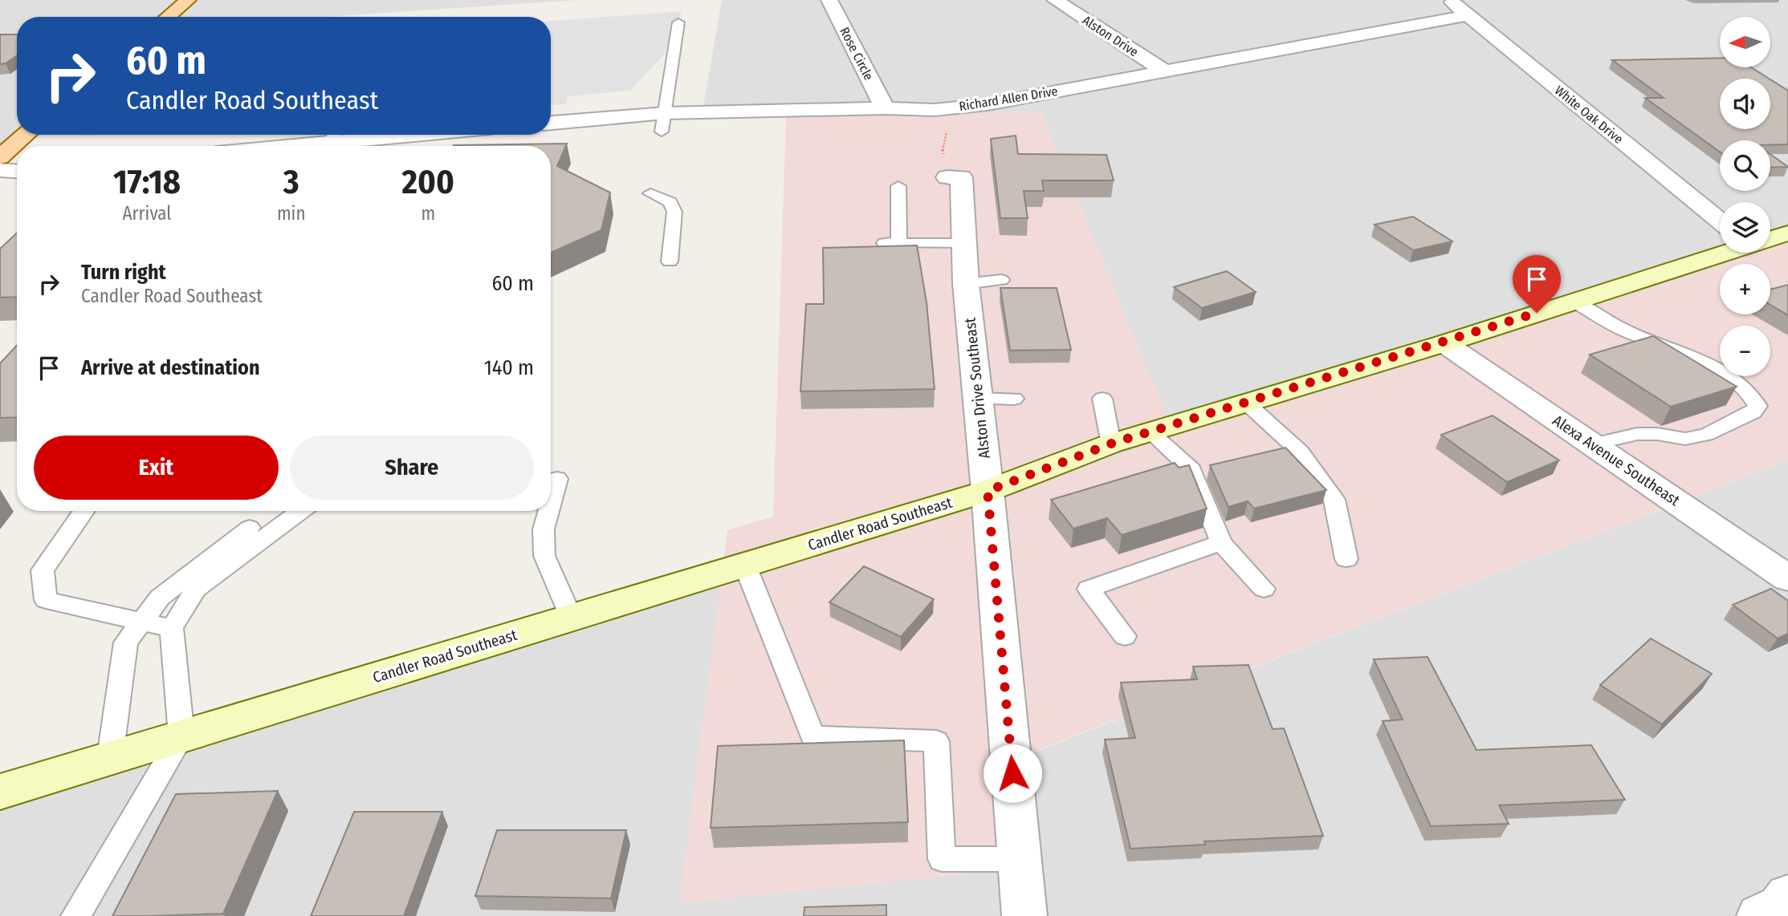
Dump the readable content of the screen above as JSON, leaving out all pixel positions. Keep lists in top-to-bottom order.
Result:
{
  "streets": {
    "main road": ["Candler Road Southeast"],
    "street": [
      "Alston Drive",
      "Rose Circle",
      "Richard Allen Drive",
      "White Oak Drive",
      "Alston Drive Southeast",
      "Alexa Avenue Southeast"
    ]
  },
  "crossings": [
    ["Alston Drive", "Richard Allen Drive"],
    ["Rose Circle", "Richard Allen Drive"],
    ["Richard Allen Drive", "White Oak Drive"],
    ["Alston Drive Southeast", "Candler Road Southeast"],
    ["Alexa Avenue Southeast", "Candler Road Southeast"]
  ],
  "north": "left",
  "page": {
    "map_buttons": ["+", "−"],
    "turn": ["60 m", "Candler Road Southeast"],
    "eta": [
      "17:18",
      "Arrival",
      "3",
      "min",
      "200",
      "m"
    ],
    "list": [
      {
        "name": "Turn right",
        "note": "Candler Road Southeast",
        "value": "60 m"
      },
      {
        "name": "Arrive at destination",
        "value": "140 m"
      }
    ],
    "buttons": ["Exit", "Share"]
  }
}
